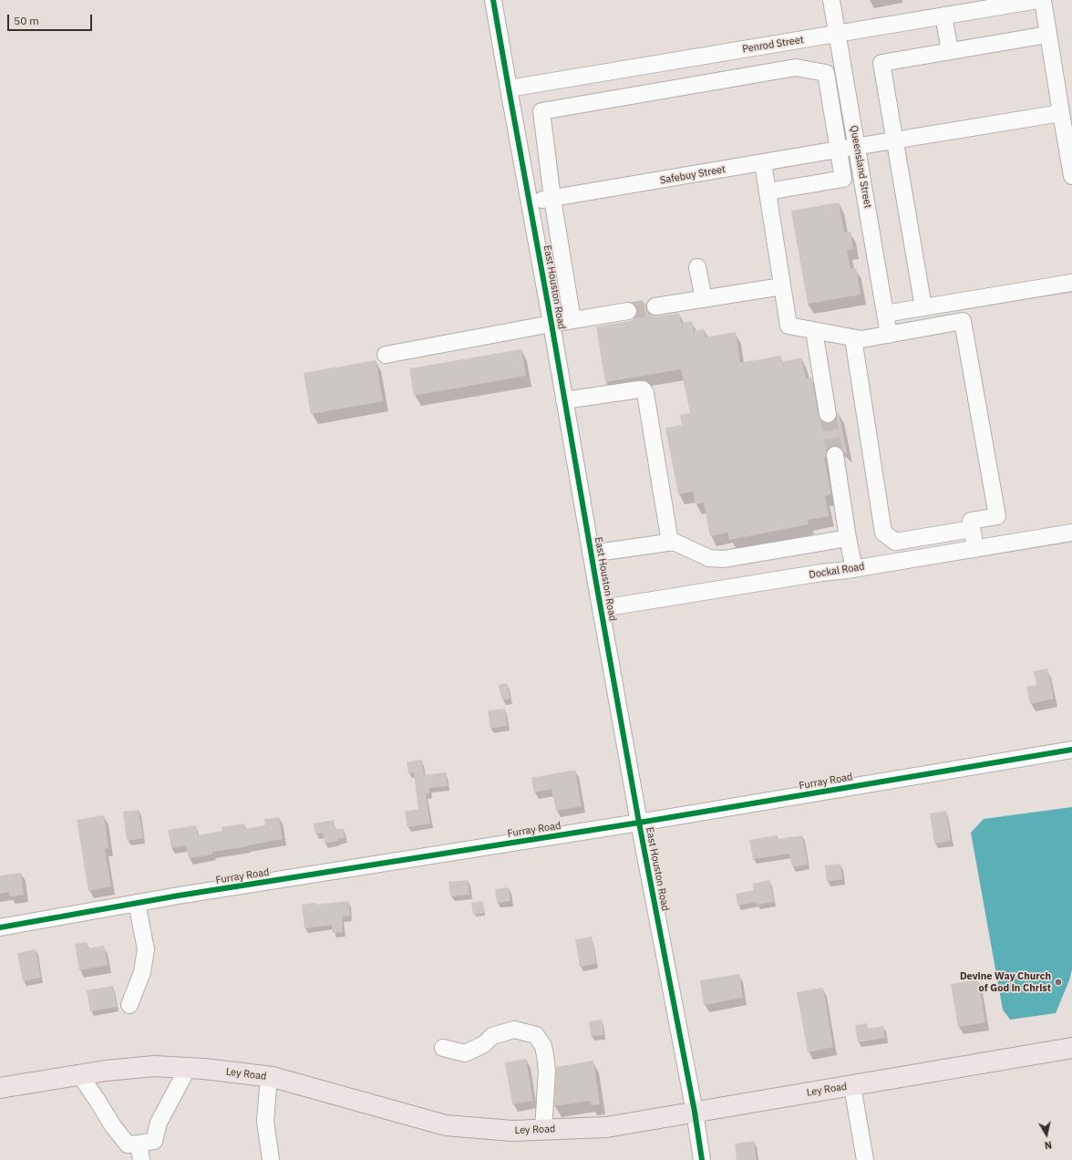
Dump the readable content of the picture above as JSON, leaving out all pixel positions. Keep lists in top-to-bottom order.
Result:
{
  "streets": {
    "main road": ["Ley Road"],
    "street": [
      "Penrod Street",
      "Queensland Street",
      "Safebuy Street",
      "East Houston Road",
      "Dockal Road",
      "Furray Road"
    ]
  },
  "crossings": [
    ["Penrod Street", "Queensland Street"],
    ["Penrod Street", "East Houston Road"],
    ["Queensland Street", "Safebuy Street"],
    ["Safebuy Street", "East Houston Road"],
    ["East Houston Road", "Dockal Road"],
    ["East Houston Road", "Furray Road"],
    ["East Houston Road", "Ley Road"]
  ],
  "places": ["Devine Way Church of God in Christ"],
  "scale_bar": "50 m",
  "north": "bottom"
}
